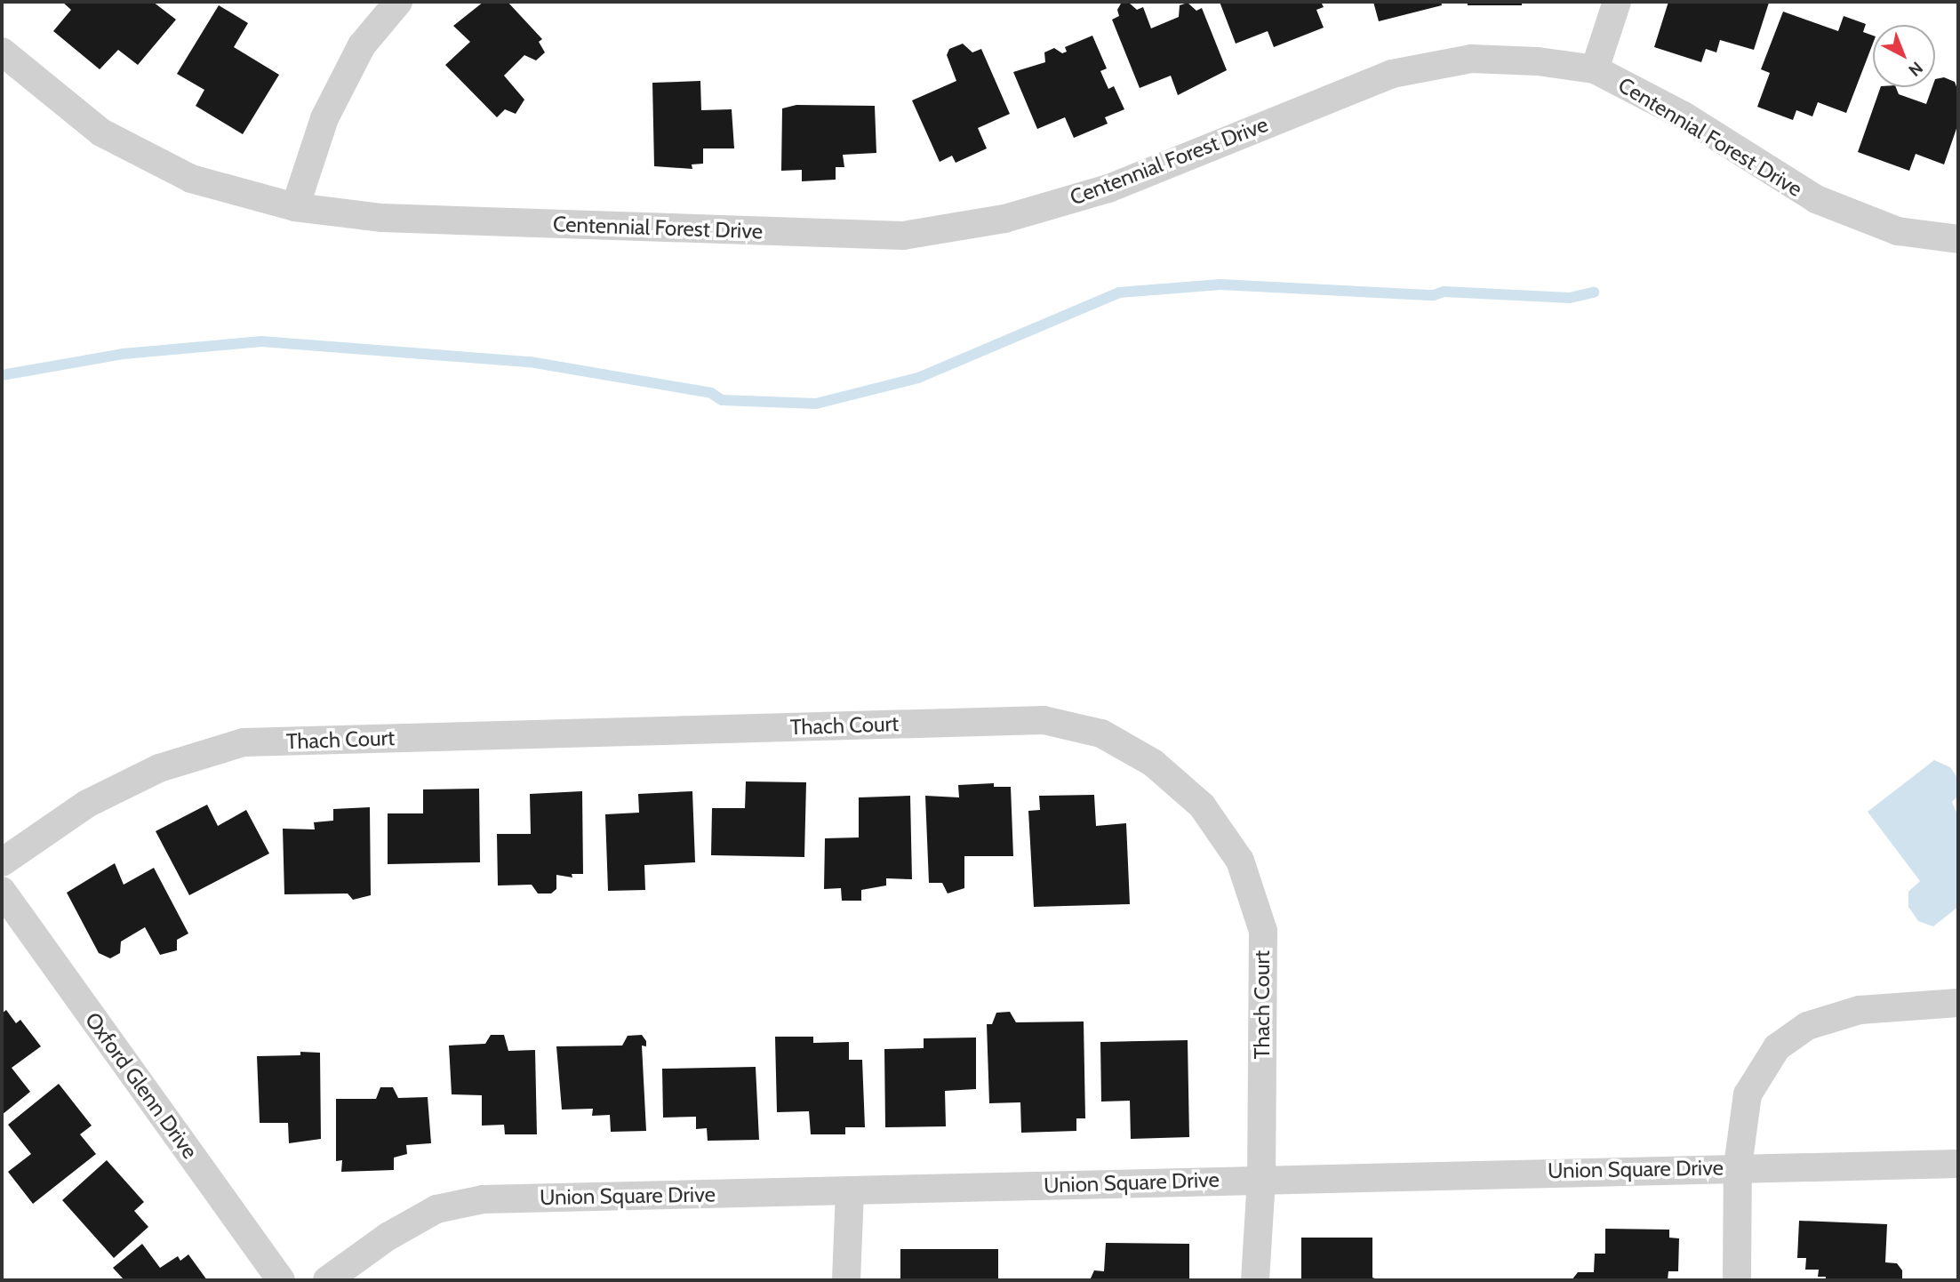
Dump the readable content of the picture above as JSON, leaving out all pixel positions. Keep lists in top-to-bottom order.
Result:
{
  "streets": {
    "street": [
      "Centennial Forest Drive",
      "Thach Court",
      "Oxford Glenn Drive",
      "Union Square Drive"
    ]
  },
  "crossings": [
    ["Thach Court", "Union Square Drive"]
  ],
  "north": "bottom right"
}
